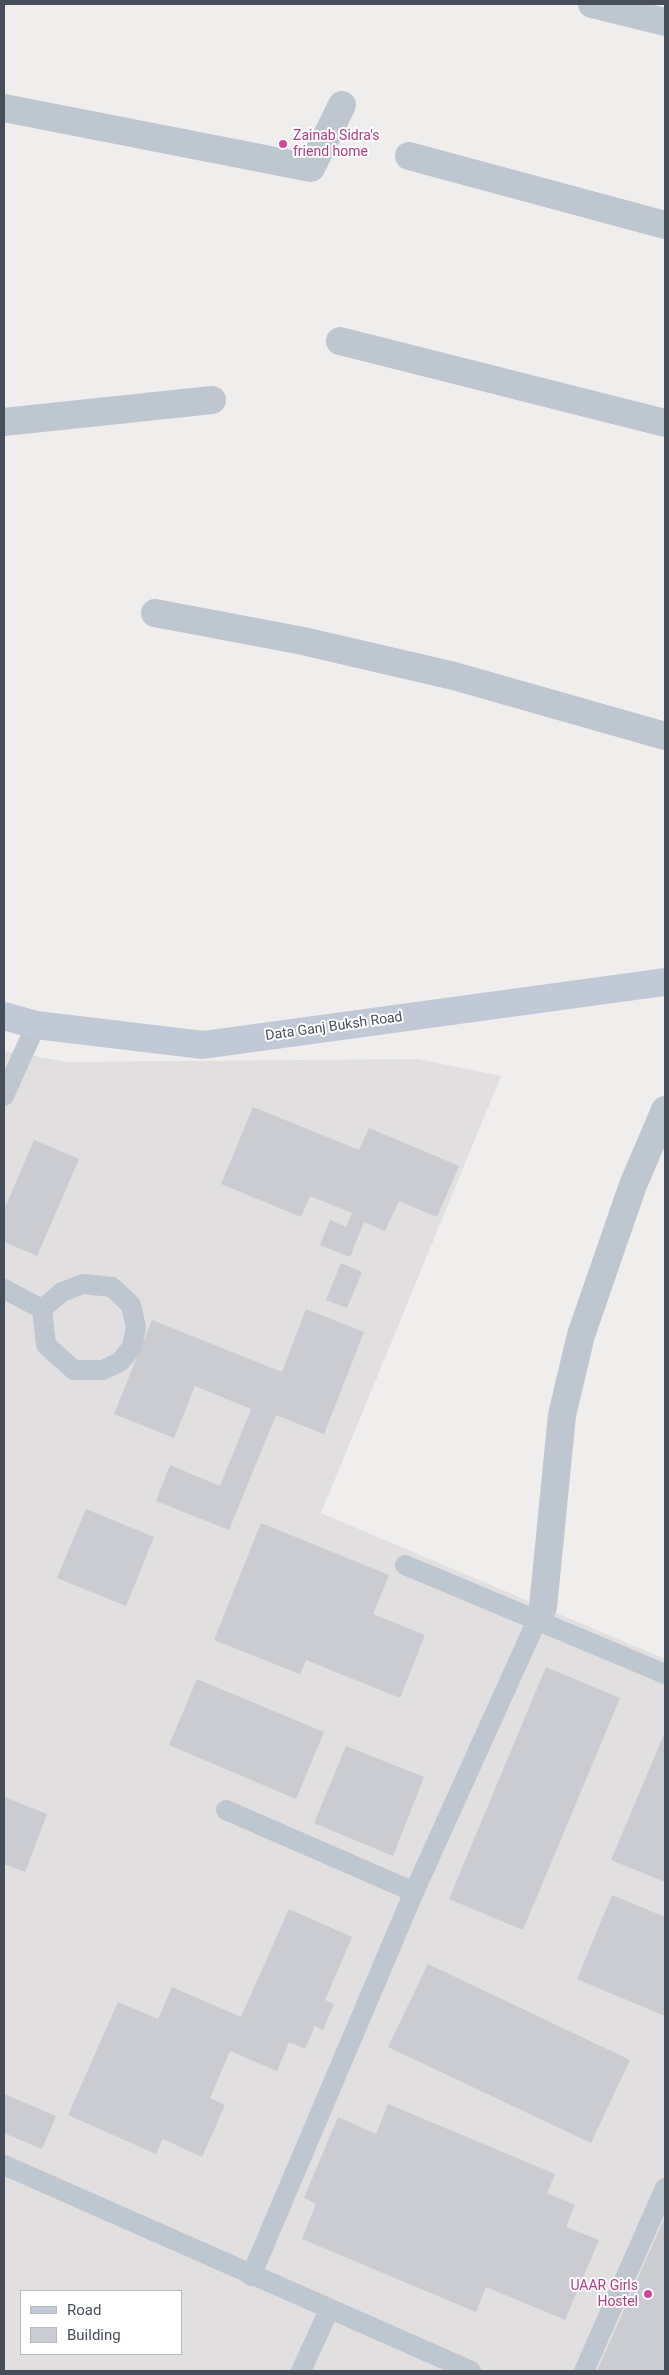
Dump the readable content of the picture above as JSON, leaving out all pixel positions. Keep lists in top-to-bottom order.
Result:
{
  "streets": {
    "street": ["Data Ganj Buksh Road"]
  },
  "places": ["Zainab Sidra's friend home", "UAAR Girls Hostel"],
  "legend": ["Road", "Building"]
}
